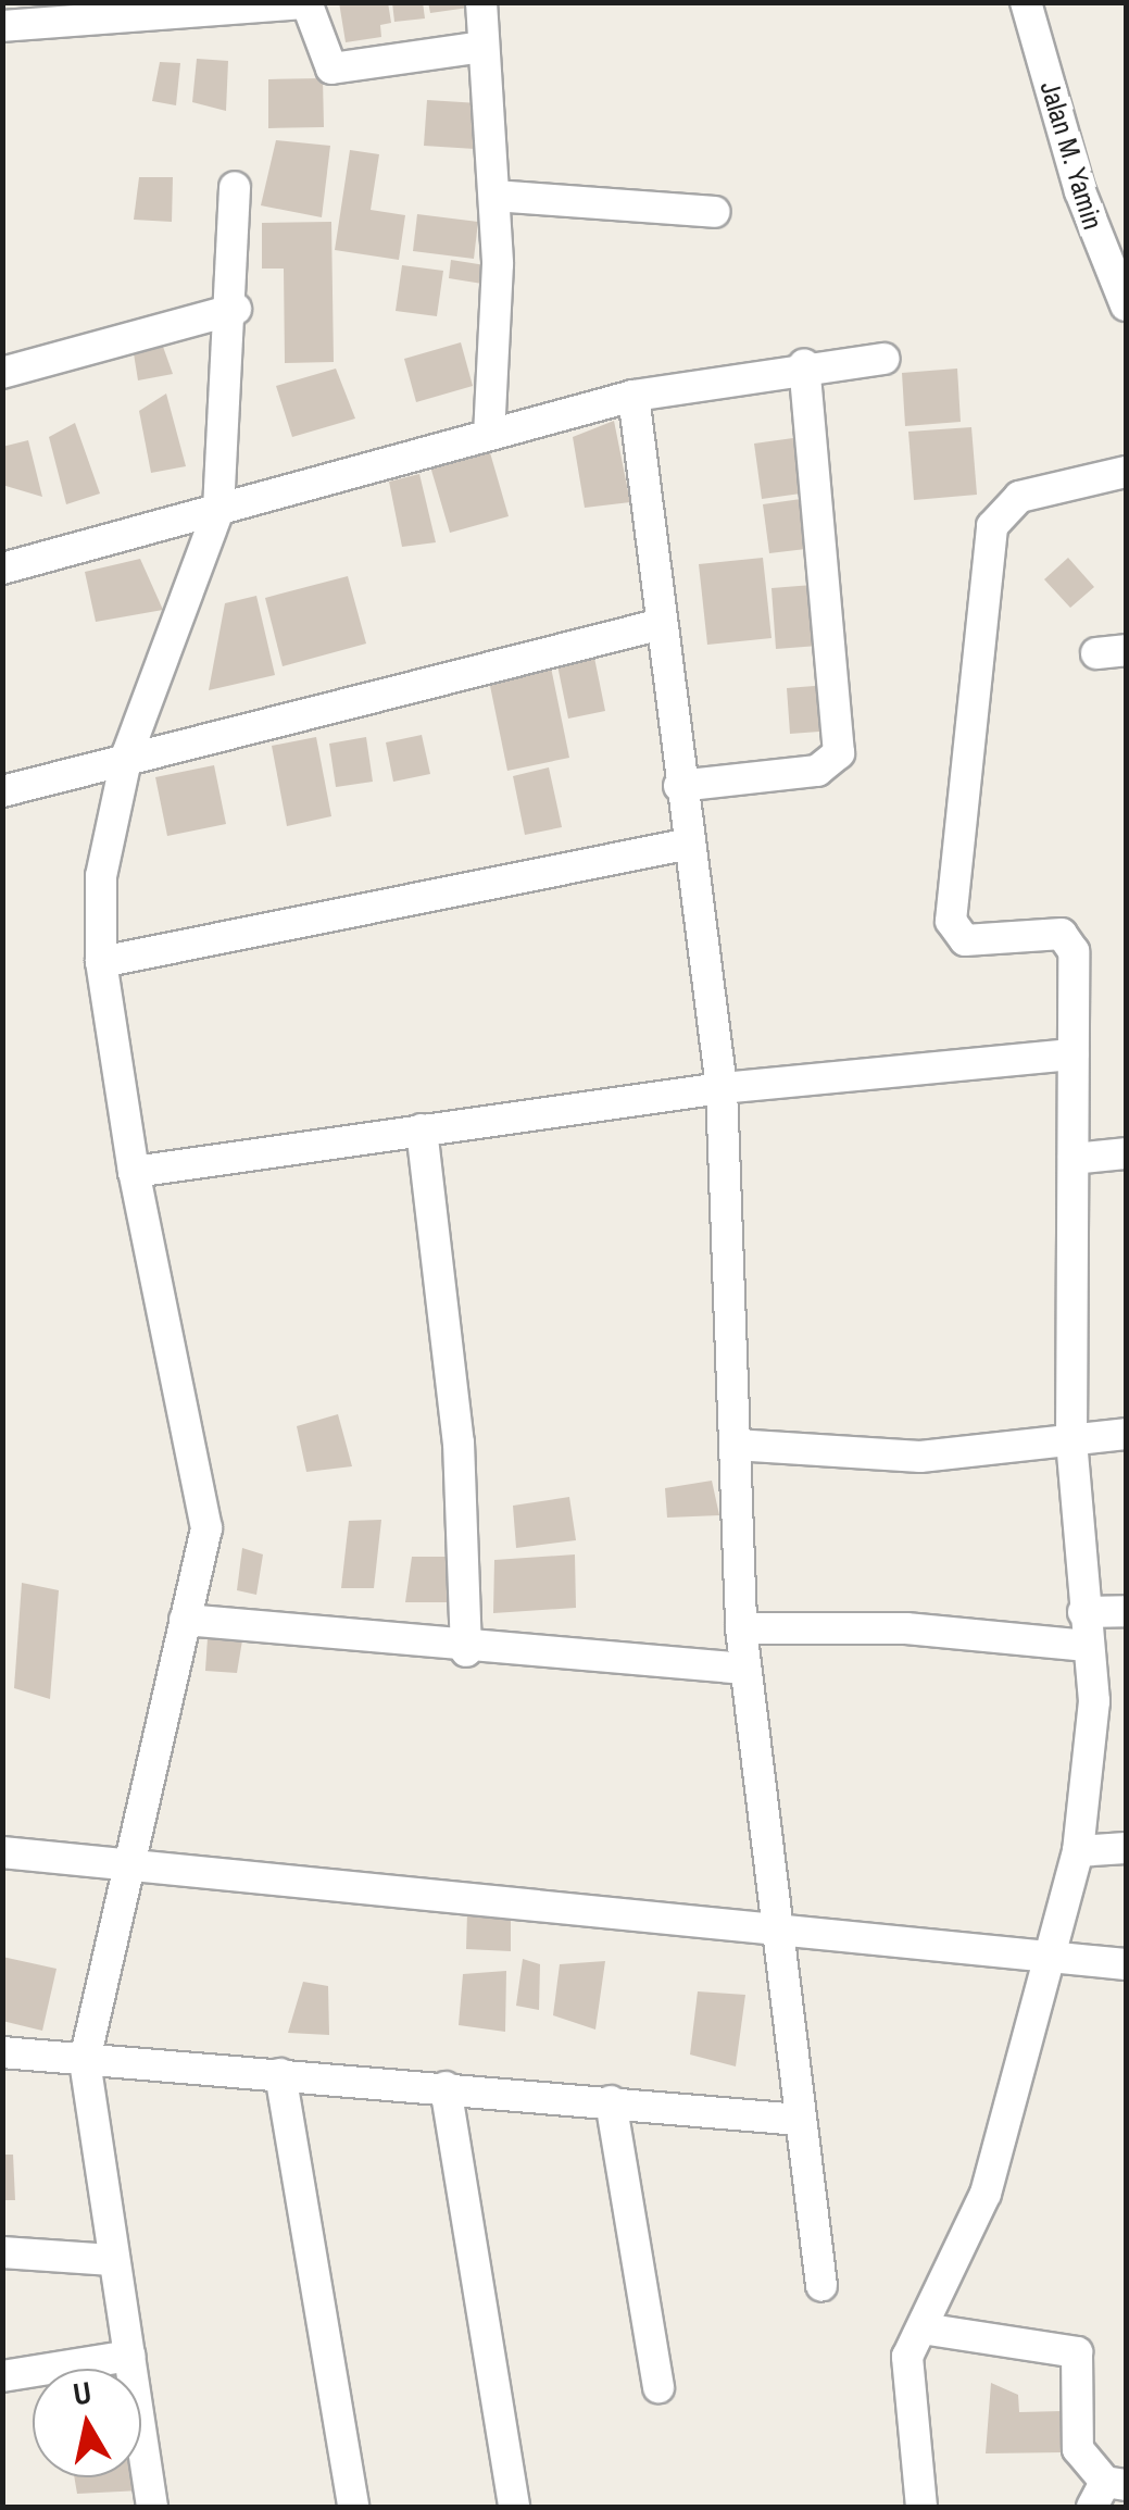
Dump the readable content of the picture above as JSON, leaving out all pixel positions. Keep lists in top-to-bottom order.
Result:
{
  "streets": {
    "street": ["Jalan M. Yamin"]
  },
  "north": "top"
}
